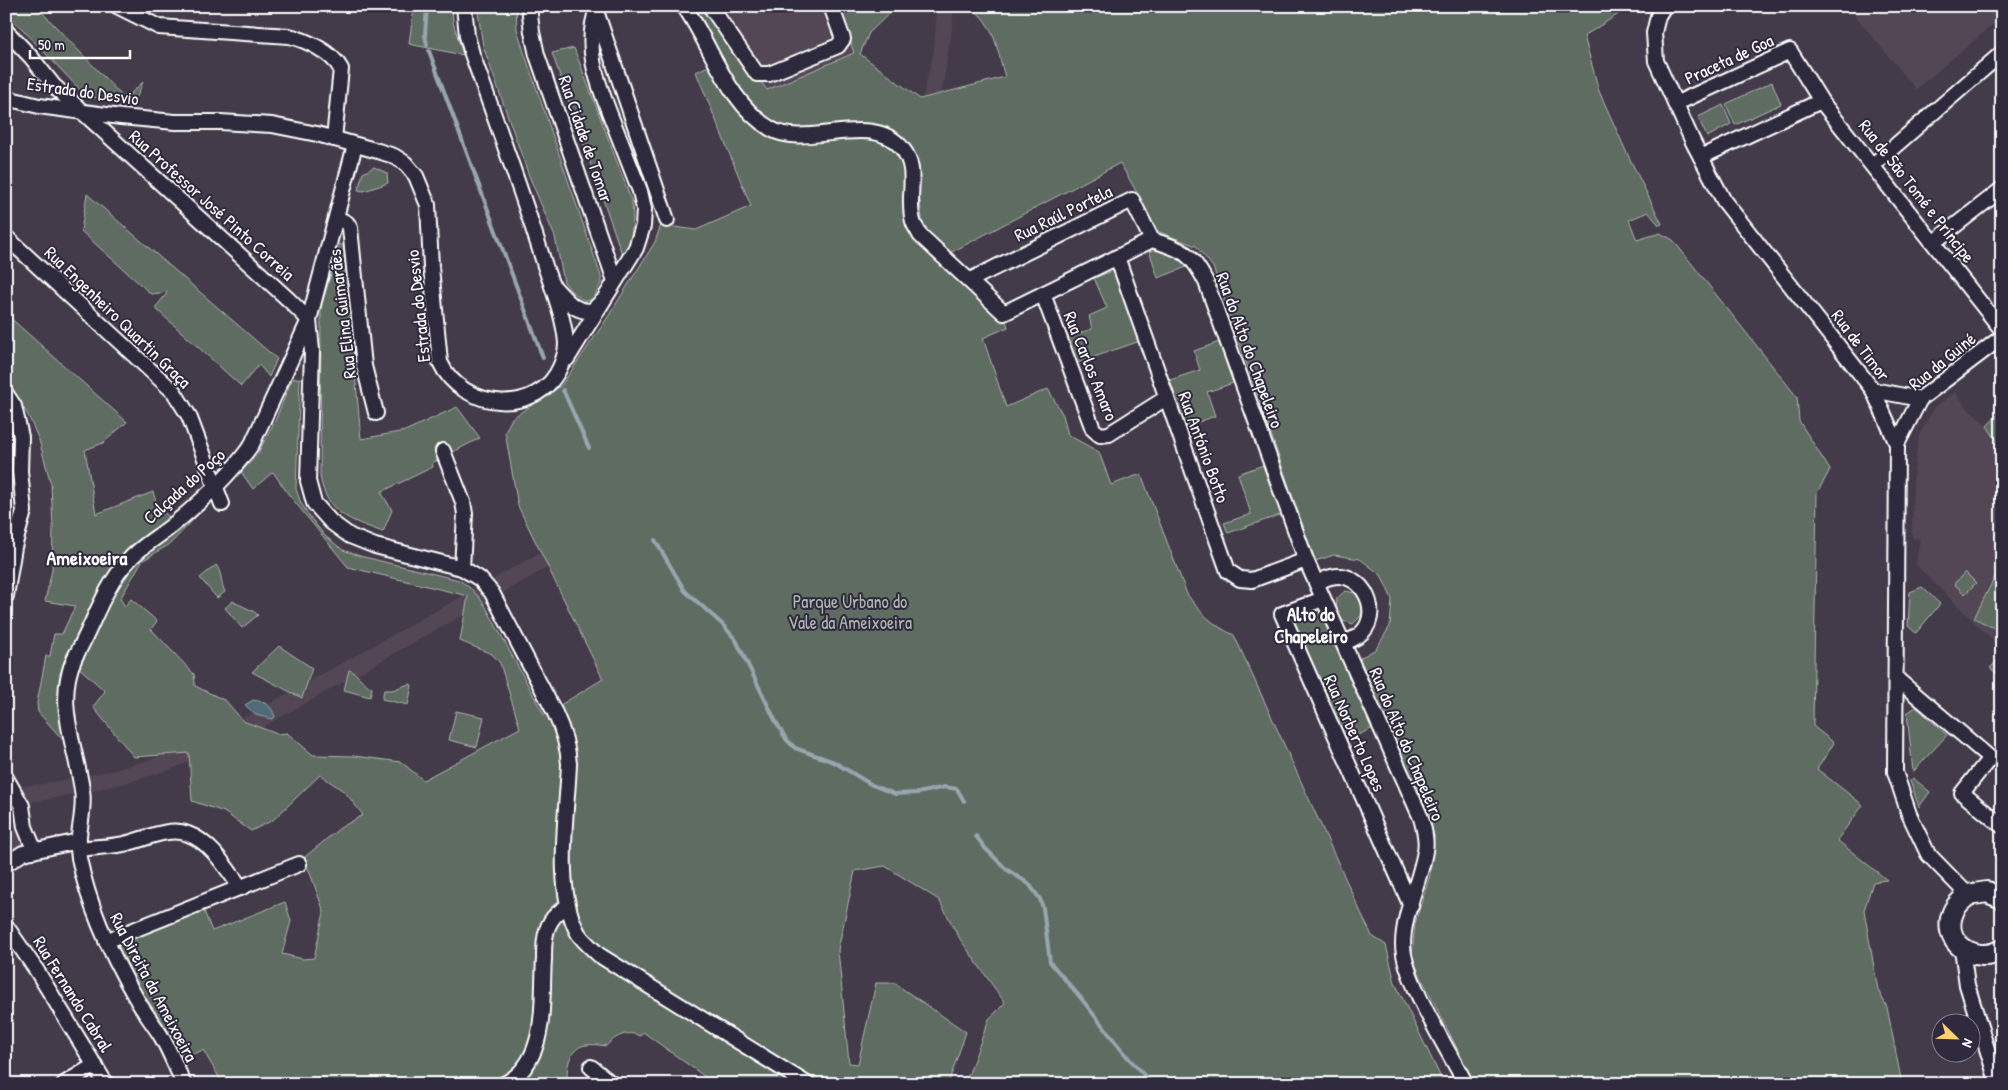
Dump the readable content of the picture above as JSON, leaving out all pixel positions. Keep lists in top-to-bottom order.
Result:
{
  "streets": {
    "street": [
      "Praceta de Goa",
      "Estrada do Desvio",
      "Rua Cidade de Tomar",
      "Rua de São Tomé e Príncipe",
      "Rua Professor José Pinto Correia",
      "Rua Raúl Portela",
      "Rua Elina Guimarães",
      "Rua Engenheiro Quartin Graça",
      "Rua de Timor",
      "Rua do Alto do Chapeleiro",
      "Rua da Guiné",
      "Rua Carlos Amaro",
      "Rua António Botto",
      "Calçada do Poço",
      "Rua Norberto Lopes",
      "Rua Direita da Ameixoeira",
      "Rua Fernando Cabral"
    ]
  },
  "crossings": [
    ["Praceta de Goa", "Rua de São Tomé e Príncipe"],
    ["Praceta de Goa", "Rua de Timor"],
    ["Estrada do Desvio", "Rua Professor José Pinto Correia"],
    ["Estrada do Desvio", "Calçada do Poço"],
    ["Rua Professor José Pinto Correia", "Calçada do Poço"],
    ["Rua Raúl Portela", "Rua do Alto do Chapeleiro"],
    ["Rua Elina Guimarães", "Calçada do Poço"],
    ["Rua Engenheiro Quartin Graça", "Calçada do Poço"],
    ["Rua de Timor", "Rua da Guiné"],
    ["Rua do Alto do Chapeleiro", "Rua António Botto"],
    ["Rua do Alto do Chapeleiro", "Rua Norberto Lopes"],
    ["Rua Carlos Amaro", "Rua António Botto"],
    ["Calçada do Poço", "Rua Direita da Ameixoeira"]
  ],
  "districts": ["Ameixoeira", "Alto do Chapeleiro"],
  "parks": ["Parque Urbano do Vale da Ameixoeira"],
  "scale_bar": "50 m",
  "north": "bottom right"
}
